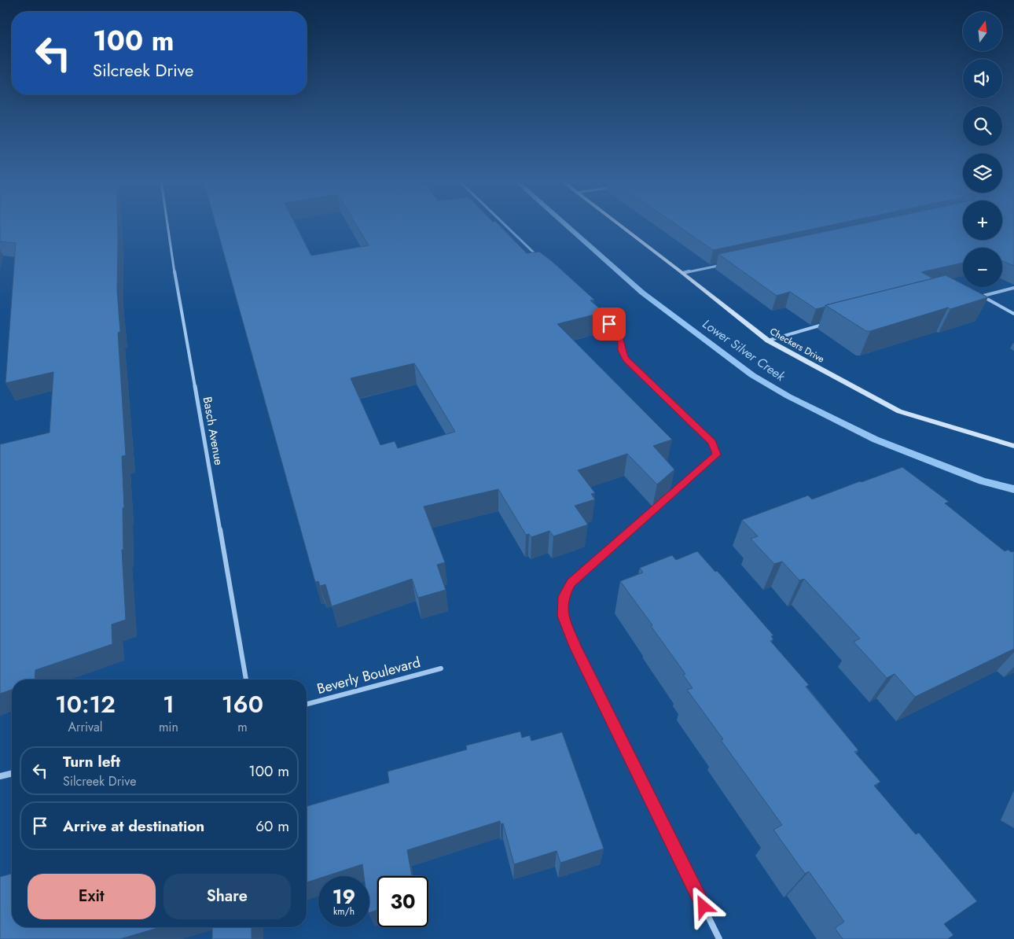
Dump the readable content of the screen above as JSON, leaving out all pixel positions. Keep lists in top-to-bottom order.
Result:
{
  "streets": {
    "street": ["Checkers Drive", "Basch Avenue", "Beverly Boulevard"]
  },
  "water": ["Lower Silver Creek"],
  "north": "top",
  "page": {
    "map_buttons": ["+", "−"],
    "turn": ["100 m", "Silcreek Drive"],
    "eta": [
      "10:12",
      "Arrival",
      "1",
      "min",
      "160",
      "m"
    ],
    "list": [
      {
        "name": "Turn left",
        "note": "Silcreek Drive",
        "value": "100 m"
      },
      {
        "name": "Arrive at destination",
        "value": "60 m"
      }
    ],
    "buttons": ["Exit", "Share"],
    "speed": "19 km/h",
    "limit": "30"
  }
}
